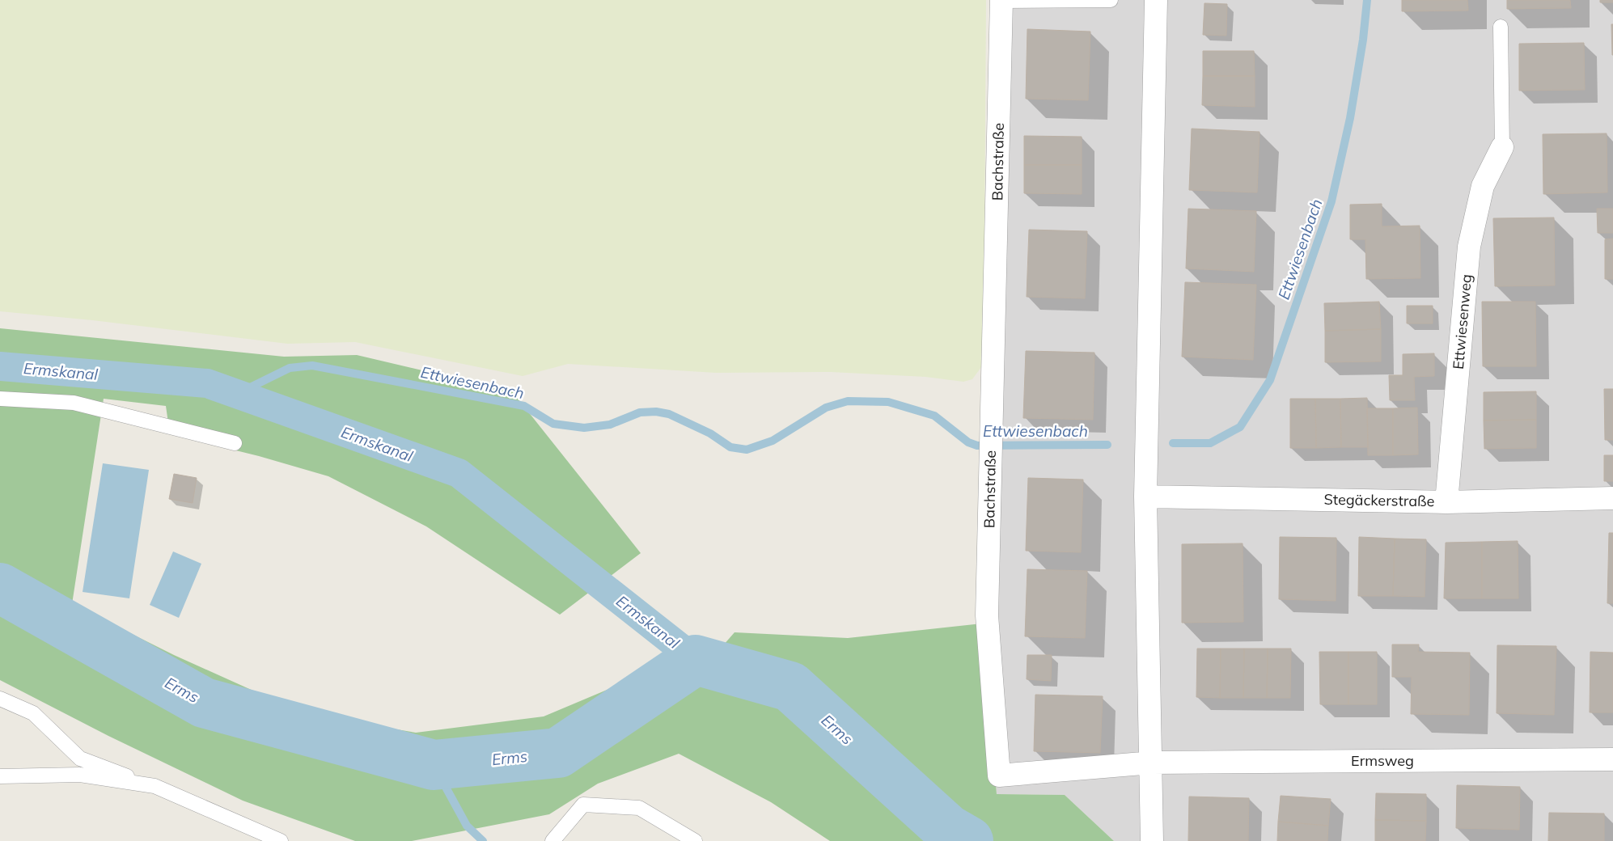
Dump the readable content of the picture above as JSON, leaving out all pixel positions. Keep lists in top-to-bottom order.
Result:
{
  "streets": {
    "street": [
      "Bachstraße",
      "Ettwiesenweg",
      "Stegäckerstraße",
      "Ermsweg"
    ]
  },
  "crossings": [
    ["Bachstraße", "Ermsweg"],
    ["Ettwiesenweg", "Stegäckerstraße"]
  ],
  "water": ["Ettwiesenbach", "Ermskanal", "Erms"]
}
